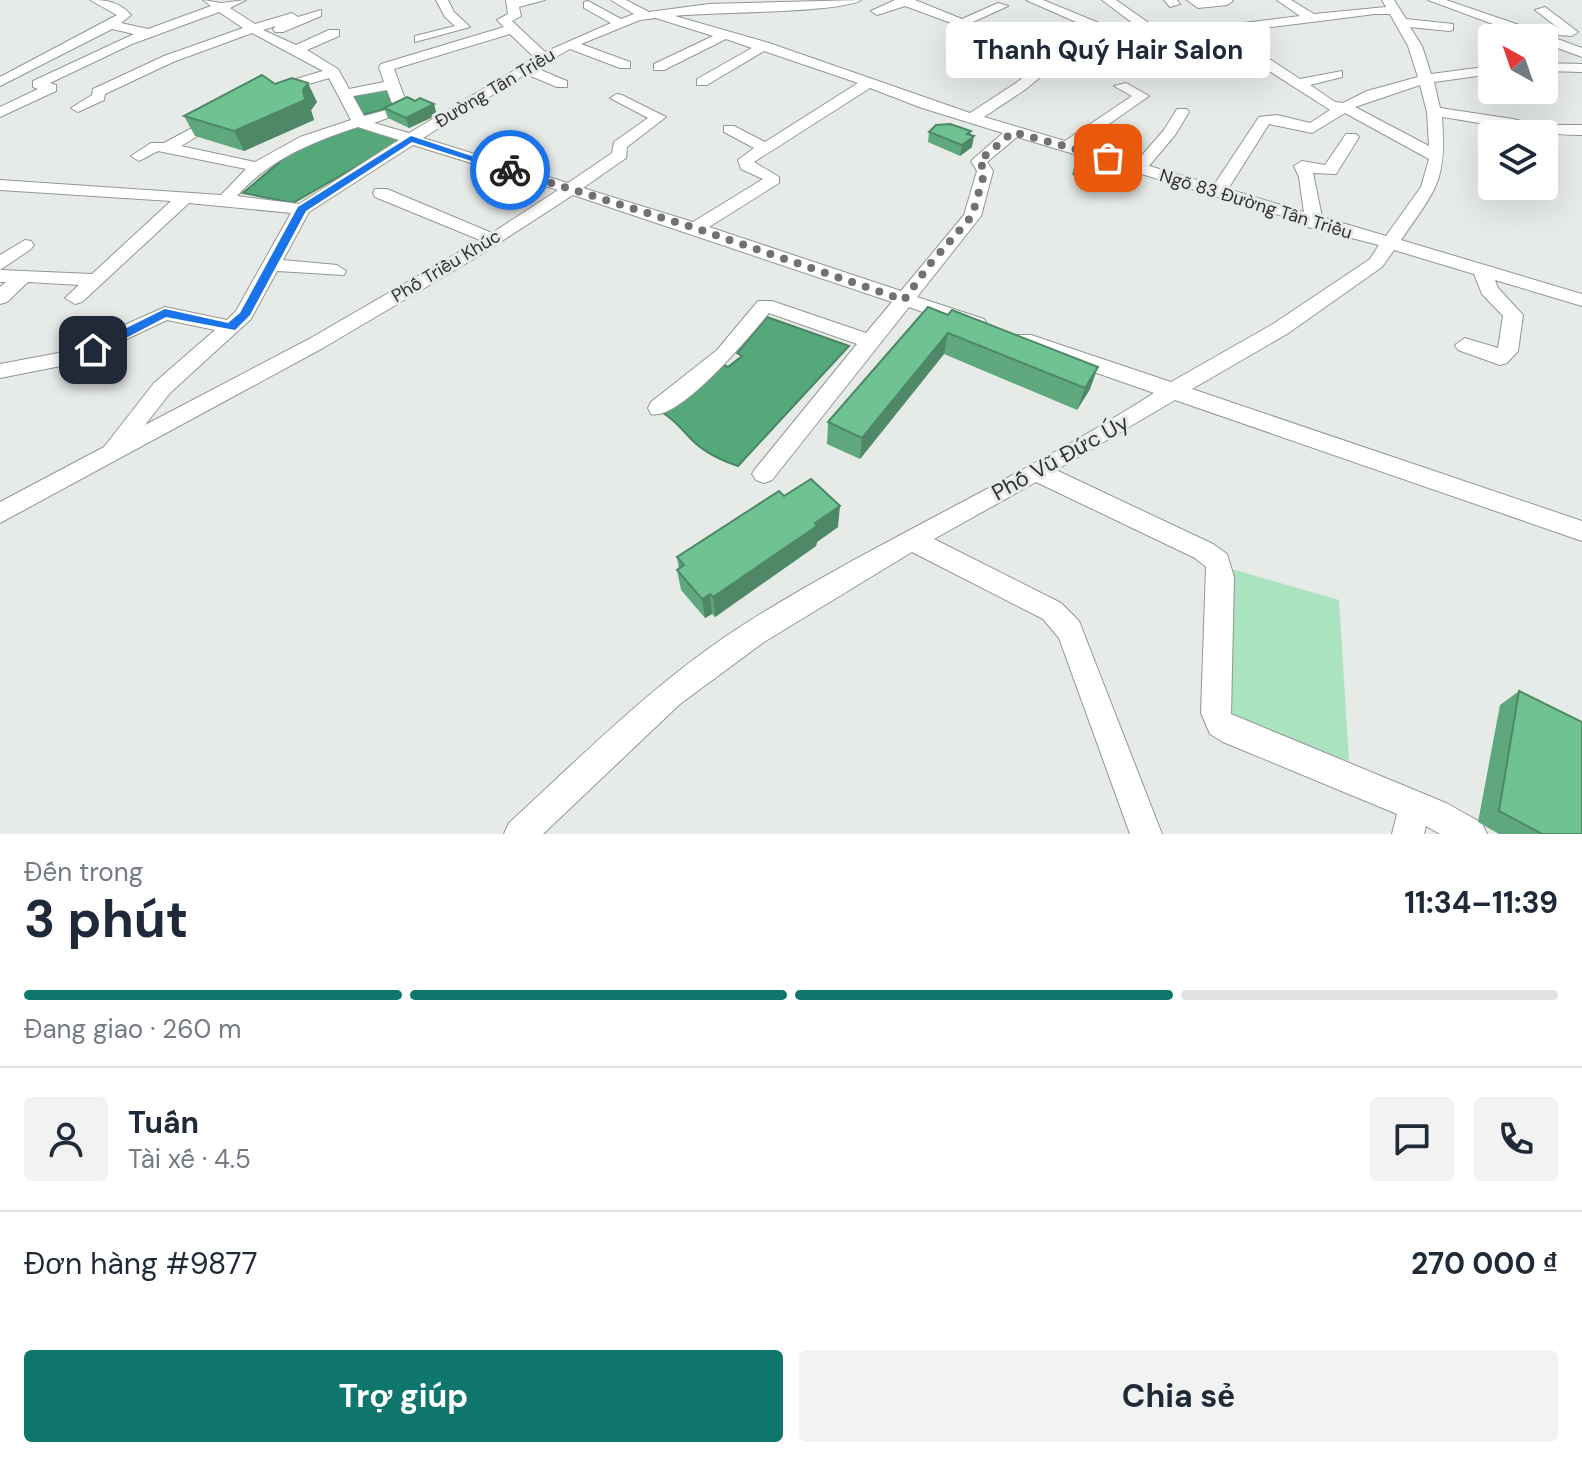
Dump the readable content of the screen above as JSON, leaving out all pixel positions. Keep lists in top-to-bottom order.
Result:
{
  "streets": {
    "street": [
      "Đường Tân Triều",
      "Ngõ 83 Đường Tân Triều",
      "Phố Triều Khúc",
      "Phố Vũ Đức Úy"
    ]
  },
  "crossings": [
    ["Đường Tân Triều", "Ngõ 83 Đường Tân Triều"],
    ["Đường Tân Triều", "Phố Triều Khúc"],
    ["Ngõ 83 Đường Tân Triều", "Phố Vũ Đức Úy"]
  ],
  "places": ["Thanh Quý Hair Salon"],
  "north": "top left",
  "page": {
    "bubble": "Thanh Quý Hair Salon",
    "heading": ["3 phút", "Đến trong", "11:34–11:39"],
    "panel": [
      "Tuấn",
      "Tài xế · 4.5",
      "Đơn hàng #9877",
      "270 000 ₫"
    ],
    "bar": "Đang giao · 260 m",
    "buttons": ["Trợ giúp", "Chia sẻ"]
  }
}
